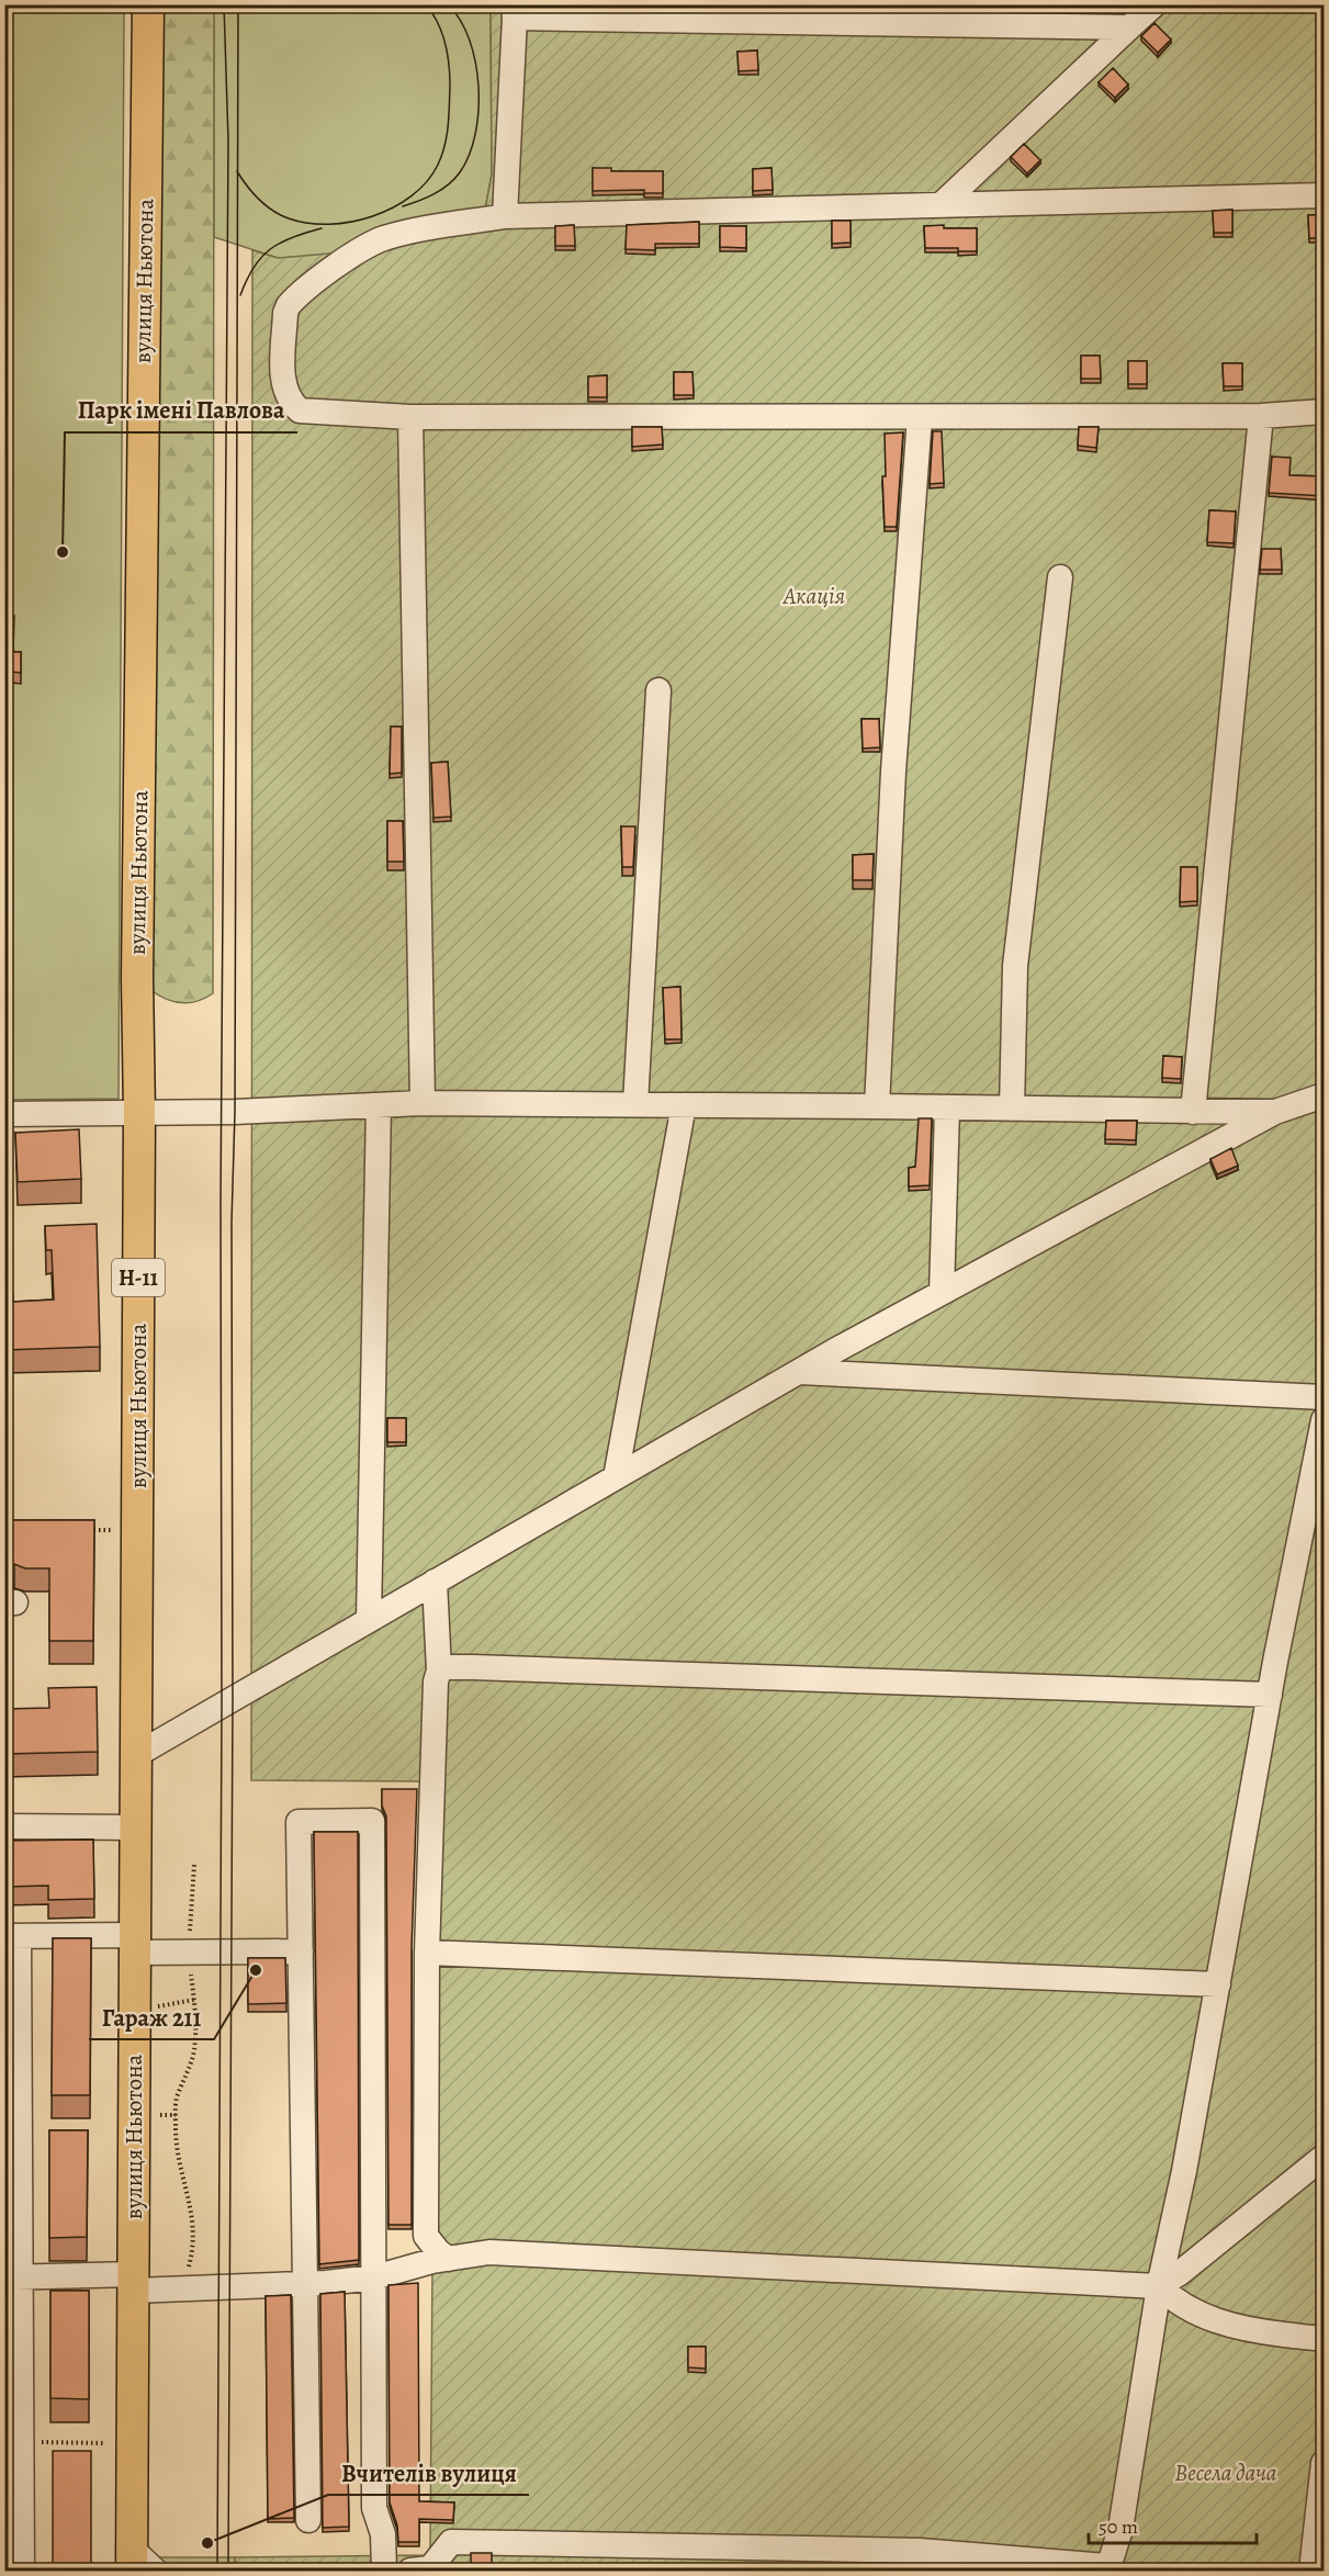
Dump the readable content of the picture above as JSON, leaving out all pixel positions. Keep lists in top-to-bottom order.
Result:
{
  "streets": {
    "main road": ["вулиця Ньютона", "Н-11"]
  },
  "parks": ["Акація", "Весела дача"],
  "places": ["Парк імені Павлова", "Гараж 211", "Вчителів вулиця"],
  "scale_bar": "50 m"
}
